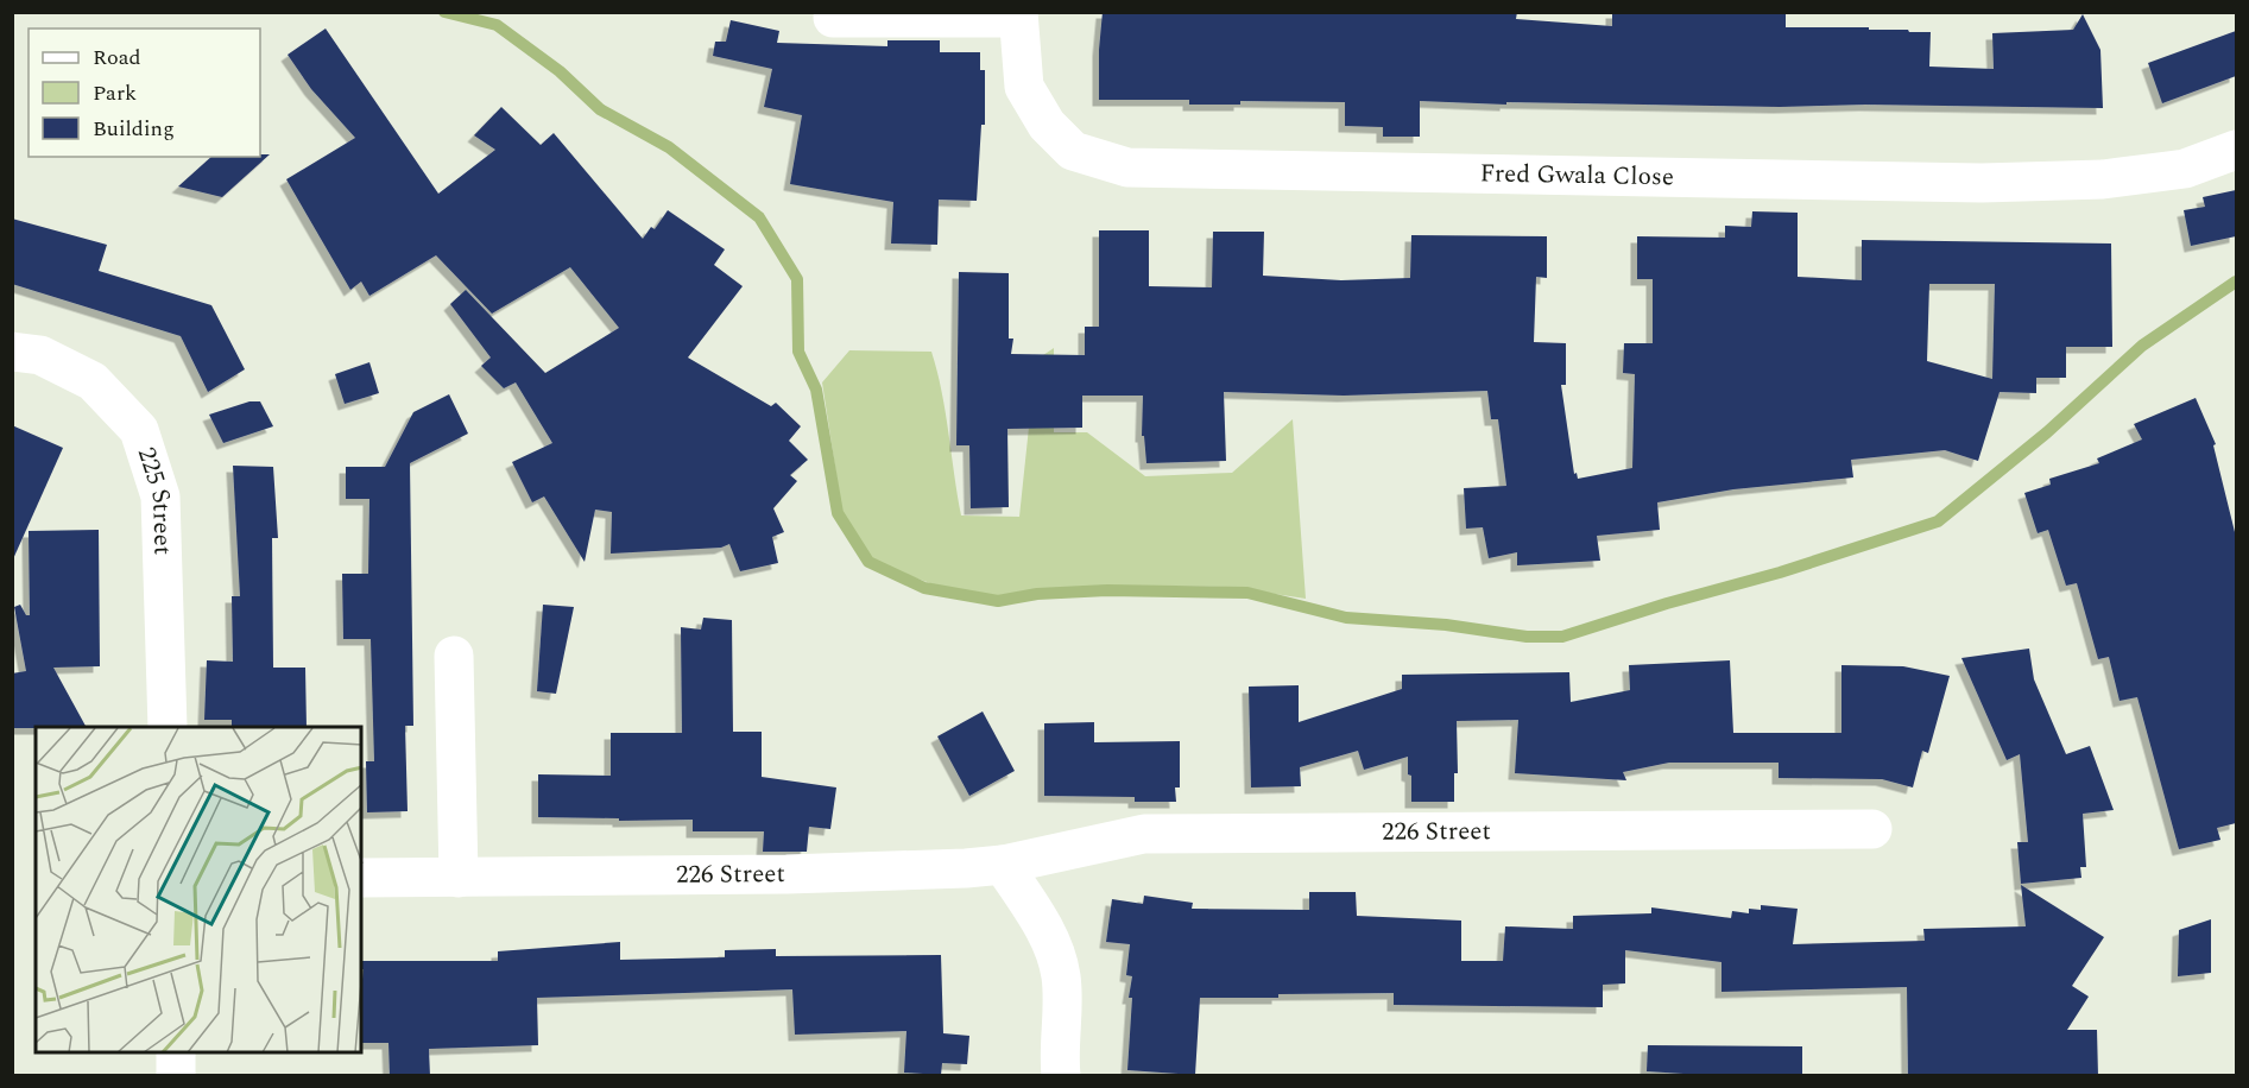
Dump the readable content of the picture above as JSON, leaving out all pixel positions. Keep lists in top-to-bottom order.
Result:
{
  "streets": {
    "street": ["Fred Gwala Close", "225 Street", "226 Street"]
  },
  "legend": ["Road", "Park", "Building"]
}
